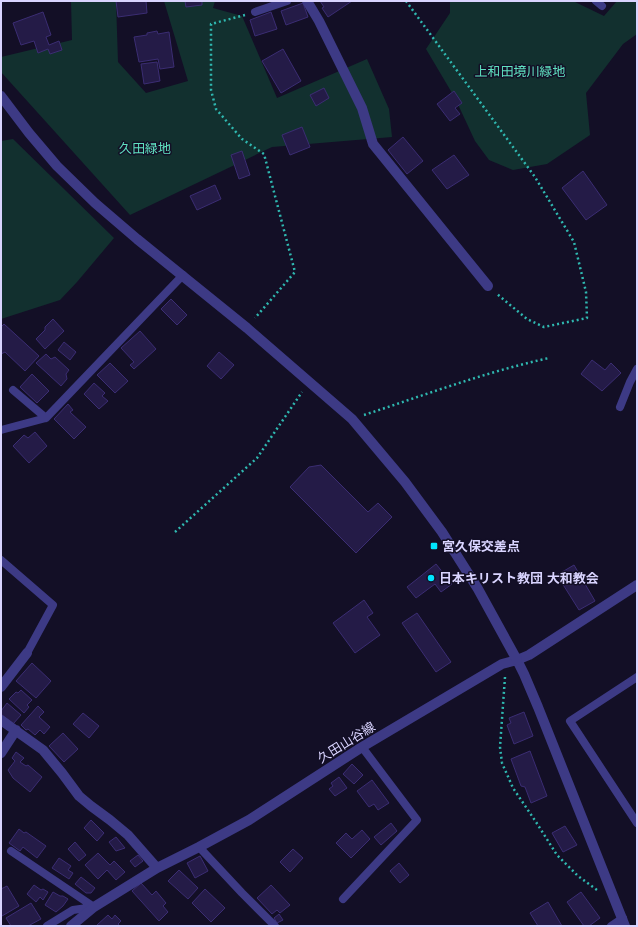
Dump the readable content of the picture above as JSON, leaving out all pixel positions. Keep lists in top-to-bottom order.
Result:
{
  "streets": {
    "street": ["久田山谷線"]
  },
  "parks": ["上和田境川緑地", "久田緑地"],
  "places": {
    "transit": ["宮久保交差点"],
    "other": ["日本キリスト教団 大和教会"]
  }
}
